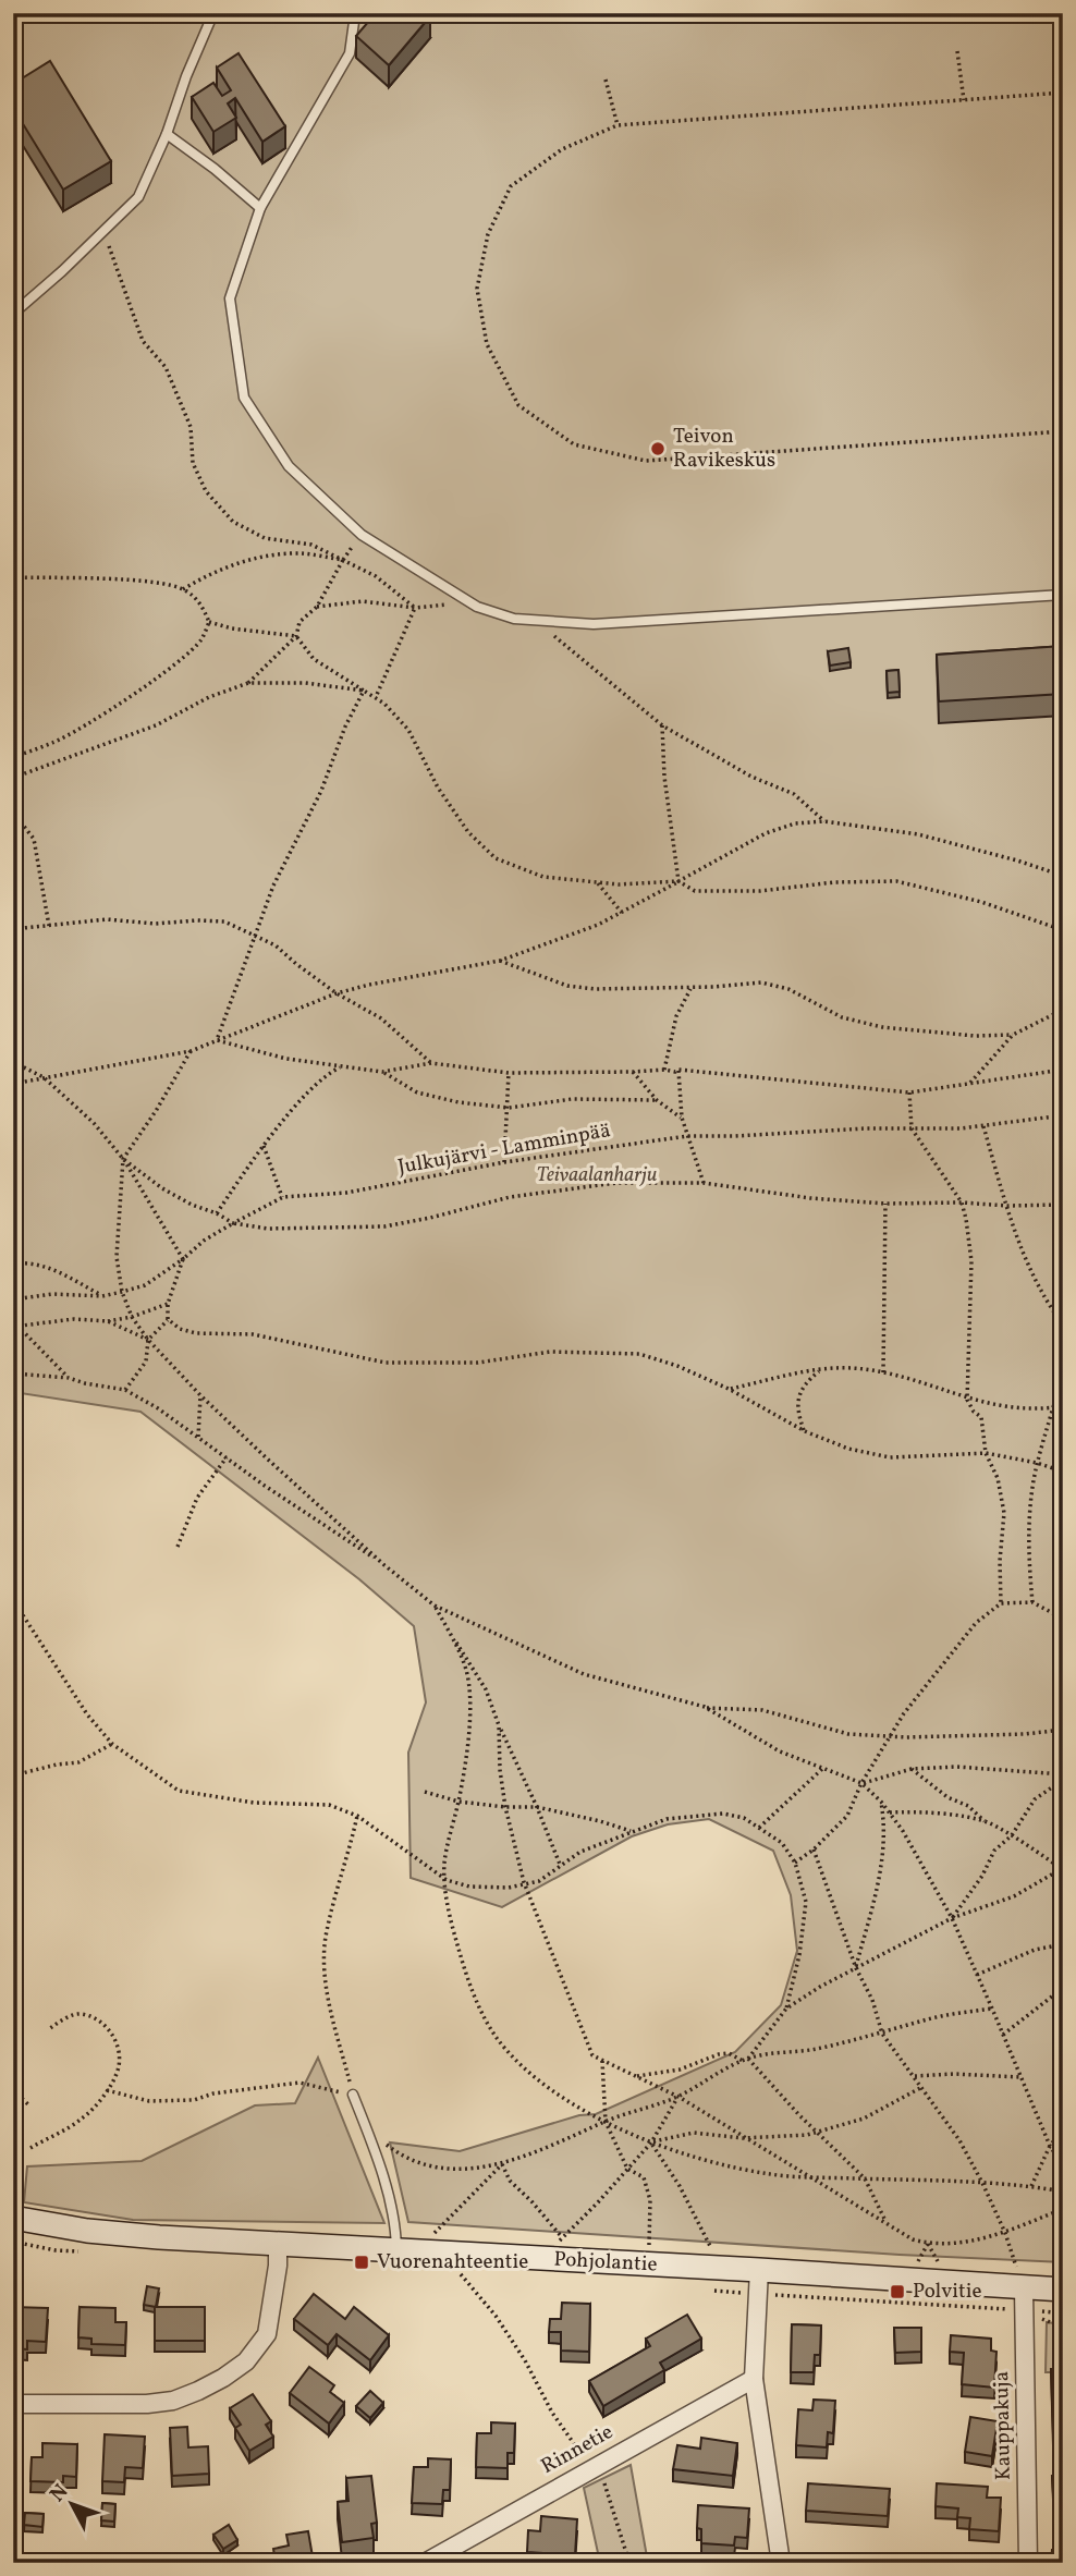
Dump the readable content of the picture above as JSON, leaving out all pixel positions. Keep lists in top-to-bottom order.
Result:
{
  "streets": {
    "main road": ["Pohjolantie"],
    "street": ["Kauppakuja", "Rinnetie"],
    "path": ["Julkujärvi - Lamminpää"]
  },
  "crossings": [
    ["Pohjolantie", "Kauppakuja"]
  ],
  "parks": ["Teivaalanharju"],
  "places": {
    "other": ["Teivon Ravikeskus"],
    "transit": ["Vuorenahteentie", "Polvitie"]
  },
  "north": "top left"
}
